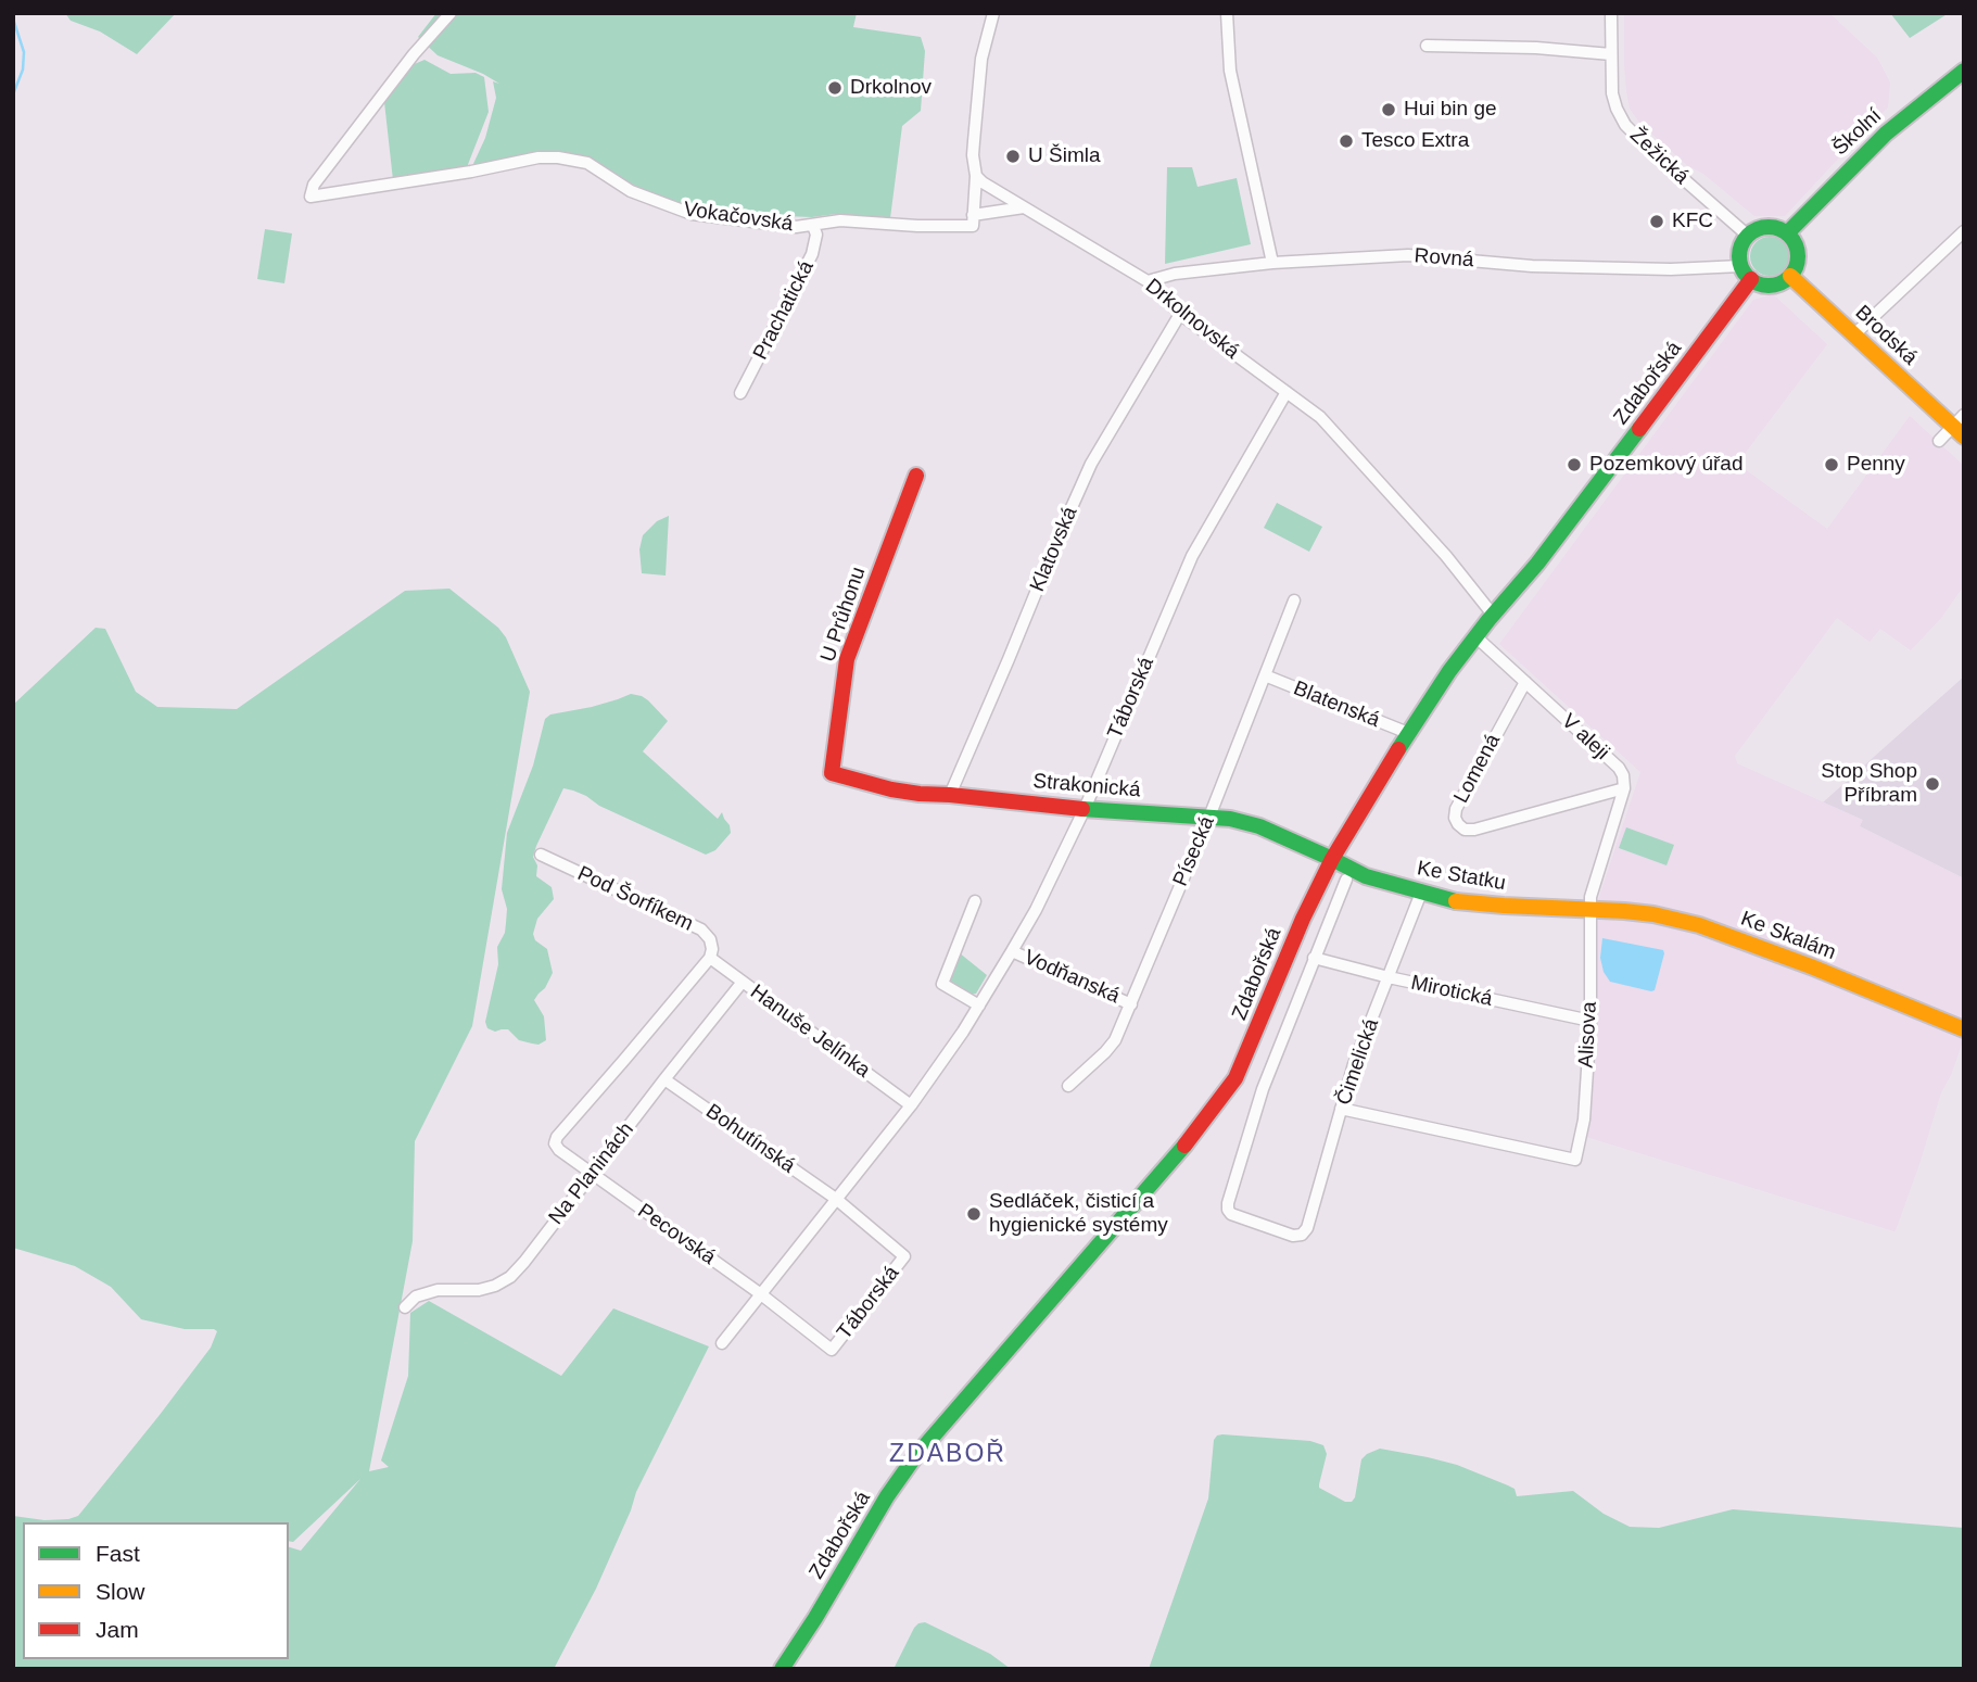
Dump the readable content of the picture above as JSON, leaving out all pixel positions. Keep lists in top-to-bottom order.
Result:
{
  "streets": {
    "street": [
      "Školní",
      "Žežická",
      "Vokačovská",
      "Rovná",
      "Prachatická",
      "Drkolnovská",
      "Brodská",
      "Zdabořská",
      "Klatovská",
      "U Průhonu",
      "Táborská",
      "Blatenská",
      "V aleji",
      "Lomená",
      "Strakonická",
      "Písecká",
      "Ke Statku",
      "Pod Šorfíkem",
      "Ke Skalám",
      "Vodňanská",
      "Mirotická",
      "Hanuše Jelínka",
      "Alisova",
      "Čimelická",
      "Bohutínská",
      "Na Planinách",
      "Pecovská"
    ]
  },
  "crossings": [
    ["Školní", "Žežická"],
    ["Školní", "Rovná"],
    ["Školní", "Brodská"],
    ["Školní", "Zdabořská"],
    ["Žežická", "Rovná"],
    ["Žežická", "Brodská"],
    ["Žežická", "Zdabořská"],
    ["Vokačovská", "Prachatická"],
    ["Vokačovská", "Drkolnovská"],
    ["Rovná", "Drkolnovská"],
    ["Rovná", "Brodská"],
    ["Rovná", "Zdabořská"],
    ["Drkolnovská", "Zdabořská"],
    ["Drkolnovská", "Klatovská"],
    ["Drkolnovská", "Táborská"],
    ["Brodská", "Zdabořská"],
    ["Zdabořská", "Blatenská"],
    ["Zdabořská", "V aleji"],
    ["Zdabořská", "Strakonická"],
    ["Zdabořská", "Ke Statku"],
    ["Klatovská", "Strakonická"],
    ["U Průhonu", "Strakonická"],
    ["Táborská", "Strakonická"],
    ["Táborská", "Vodňanská"],
    ["Táborská", "Hanuše Jelínka"],
    ["Táborská", "Bohutínská"],
    ["Táborská", "Pecovská"],
    ["Blatenská", "Písecká"],
    ["V aleji", "Lomená"],
    ["Strakonická", "Písecká"],
    ["Strakonická", "Ke Statku"],
    ["Písecká", "Vodňanská"],
    ["Ke Statku", "Ke Skalám"],
    ["Ke Statku", "Alisova"],
    ["Ke Statku", "Čimelická"],
    ["Pod Šorfíkem", "Hanuše Jelínka"],
    ["Pod Šorfíkem", "Pecovská"],
    ["Ke Skalám", "Alisova"],
    ["Mirotická", "Alisova"],
    ["Mirotická", "Čimelická"],
    ["Hanuše Jelínka", "Na Planinách"],
    ["Hanuše Jelínka", "Pecovská"],
    ["Alisova", "Čimelická"],
    ["Bohutínská", "Na Planinách"],
    ["Na Planinách", "Pecovská"]
  ],
  "districts": ["ZDABOŘ"],
  "places": [
    "Drkolnov",
    "Hui bin ge",
    "Tesco Extra",
    "U Šimla",
    "KFC",
    "Pozemkový úřad",
    "Penny",
    "Stop Shop Příbram",
    "Sedláček, čisticí a hygienické systémy"
  ],
  "legend": ["Fast", "Slow", "Jam"]
}
